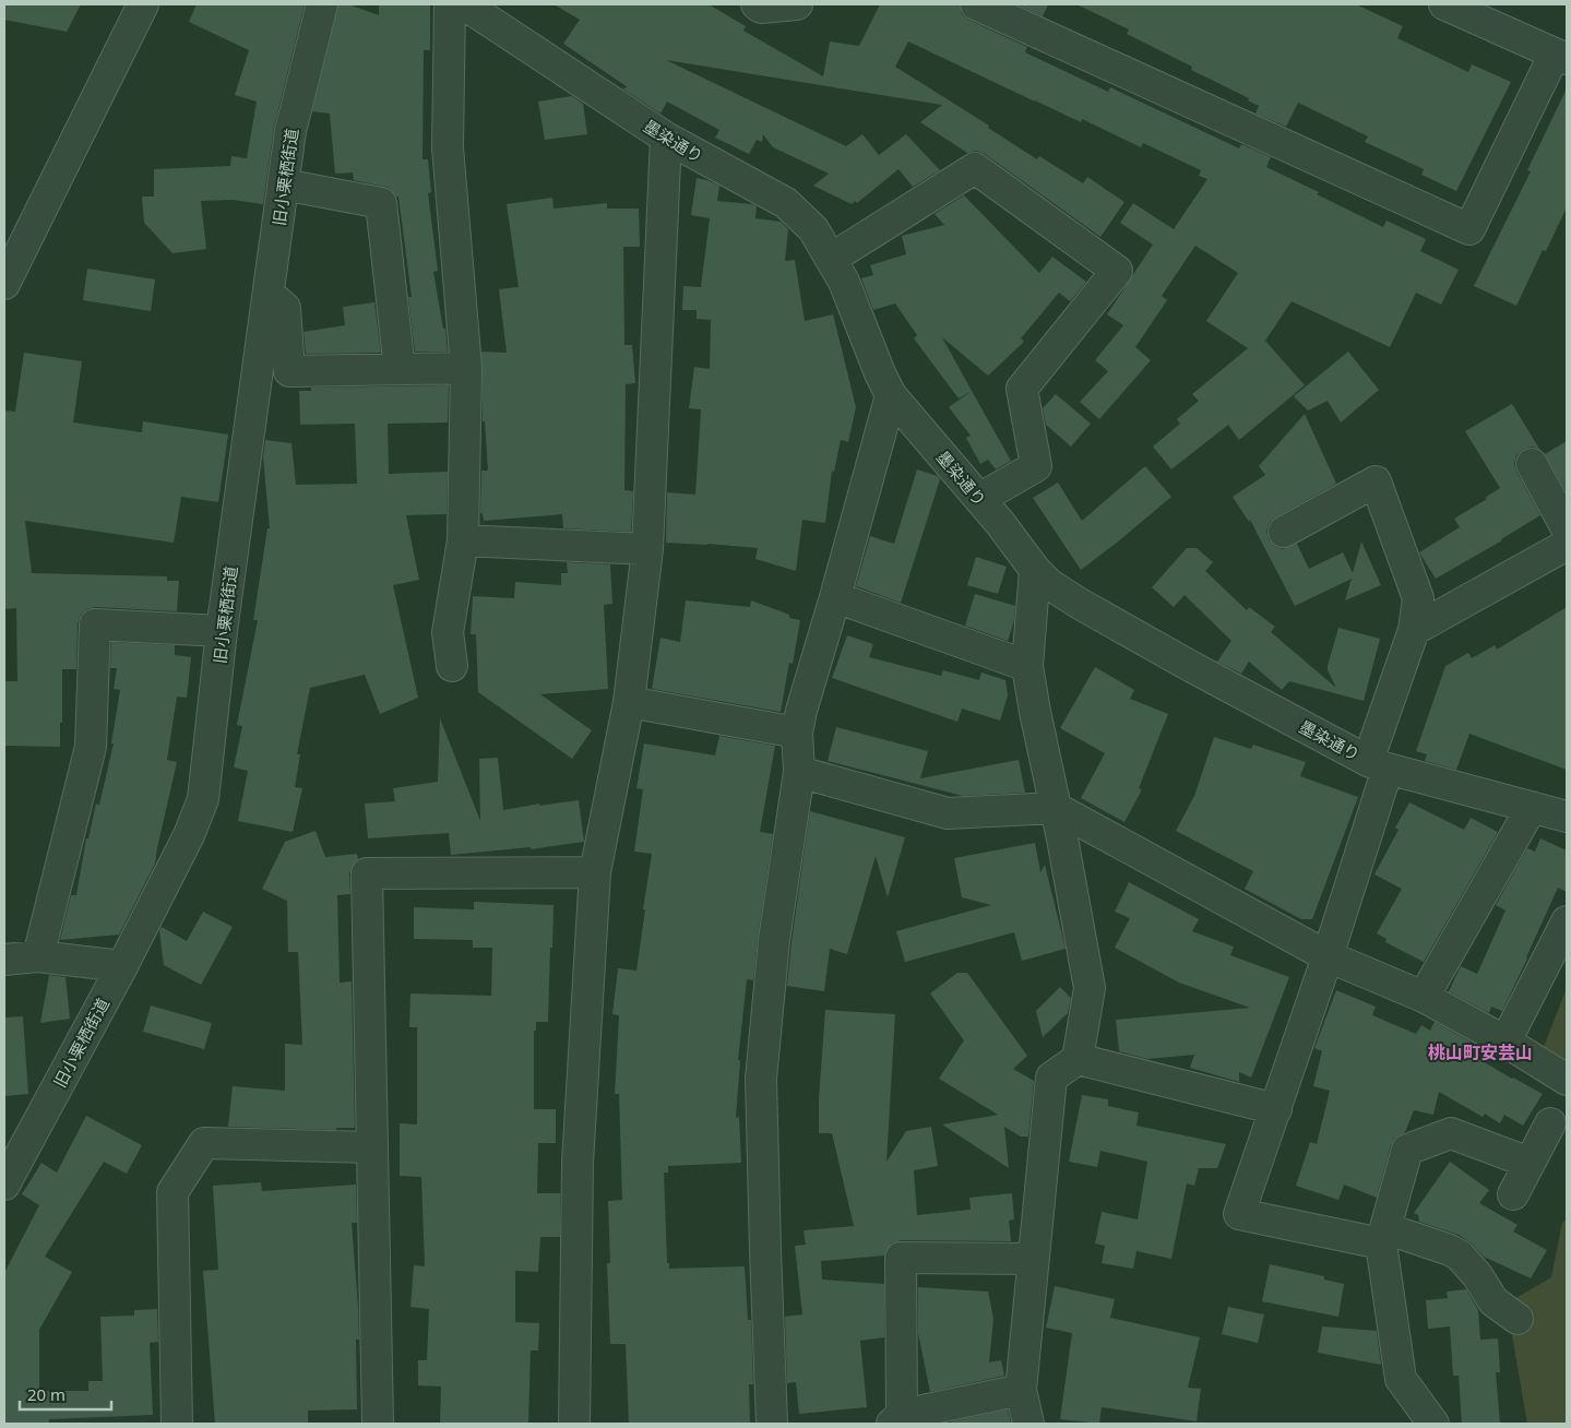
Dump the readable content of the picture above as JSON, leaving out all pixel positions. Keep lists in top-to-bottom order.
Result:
{
  "streets": {
    "street": ["墨染通り", "旧小栗栖街道"]
  },
  "districts": ["桃山町安芸山"],
  "scale_bar": "20 m"
}
